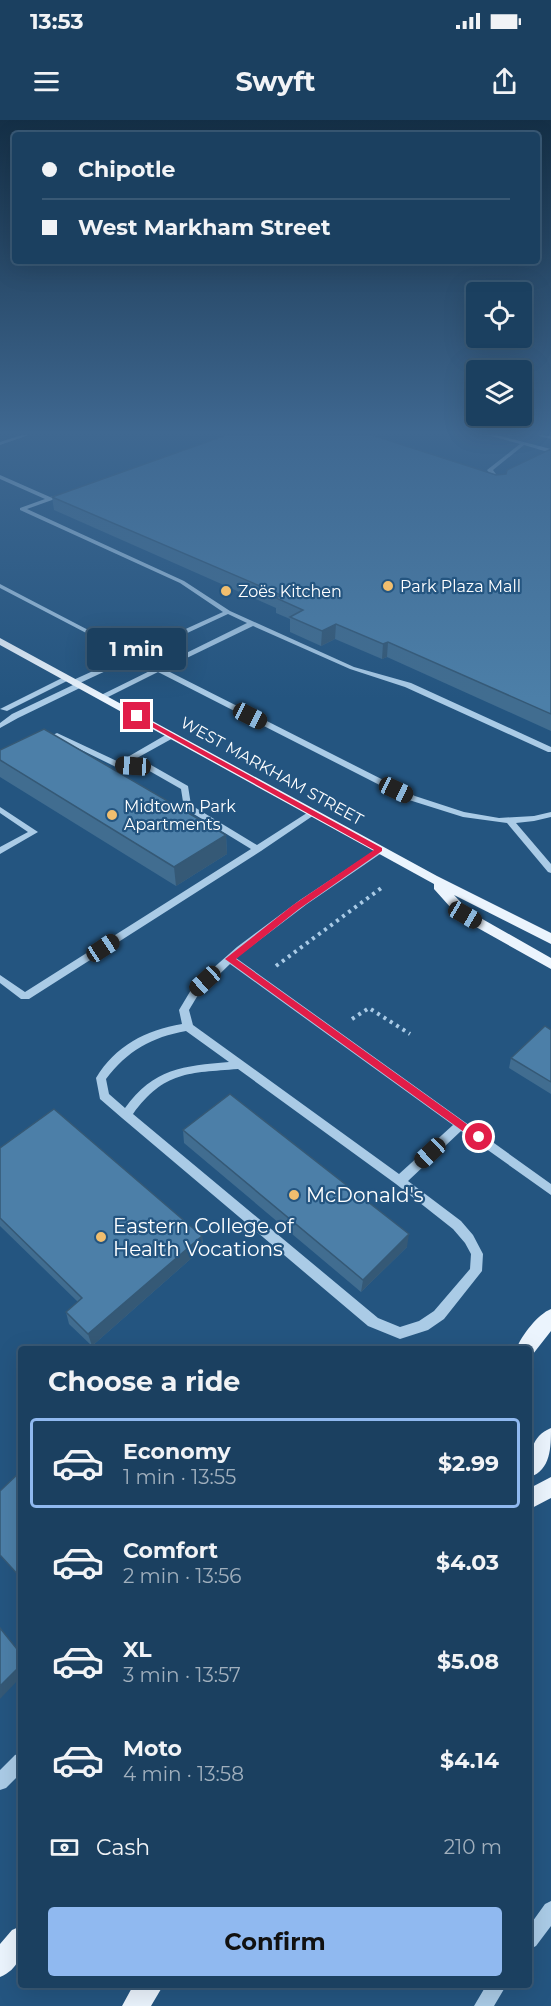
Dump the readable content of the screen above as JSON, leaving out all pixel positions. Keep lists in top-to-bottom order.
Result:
{
  "streets": {
    "main road": ["WEST MARKHAM STREET"]
  },
  "places": [
    "Park Plaza Mall",
    "Zoës Kitchen",
    "Midtown Park Apartments",
    "McDonald's",
    "Eastern College of Health Vocations"
  ],
  "page": {
    "status": "13:53",
    "header": "Swyft",
    "banner": ["Chipotle", "West Markham Street"],
    "bubble": "1 min",
    "heading": "Choose a ride",
    "list": [
      {
        "name": "Economy",
        "note": "1 min · 13:55",
        "value": "$2.99"
      },
      {
        "name": "Comfort",
        "note": "2 min · 13:56",
        "value": "$4.03"
      },
      {
        "name": "XL",
        "note": "3 min · 13:57",
        "value": "$5.08"
      },
      {
        "name": "Moto",
        "note": "4 min · 13:58",
        "value": "$4.14"
      }
    ],
    "pay": ["Cash", "210 m"],
    "buttons": "Confirm"
  }
}
